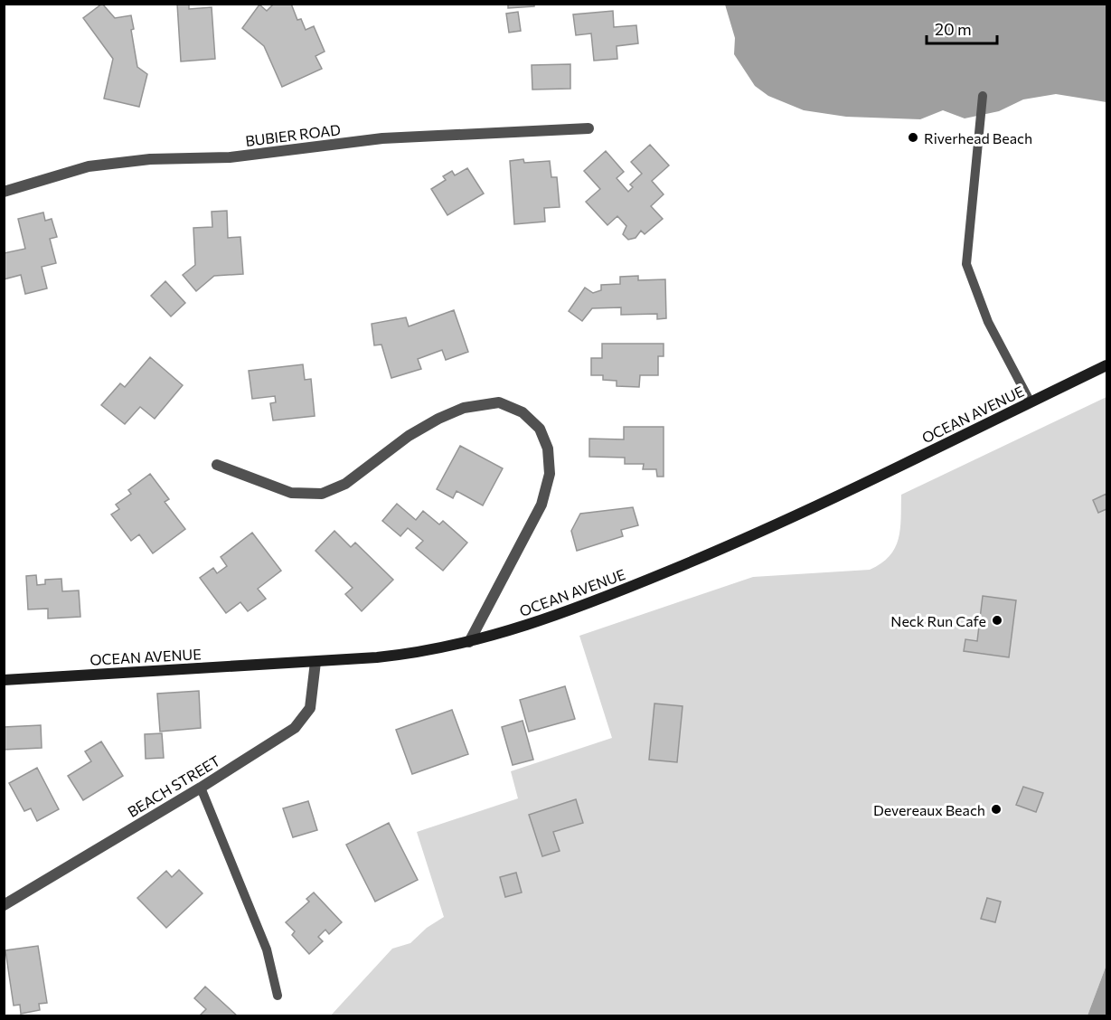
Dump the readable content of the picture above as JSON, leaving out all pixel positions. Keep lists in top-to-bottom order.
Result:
{
  "streets": {
    "main road": ["OCEAN AVENUE"],
    "street": ["BUBIER ROAD", "BEACH STREET"]
  },
  "crossings": [
    ["OCEAN AVENUE", "BEACH STREET"]
  ],
  "places": ["Riverhead Beach", "Neck Run Cafe", "Devereaux Beach"],
  "scale_bar": "20 m"
}
